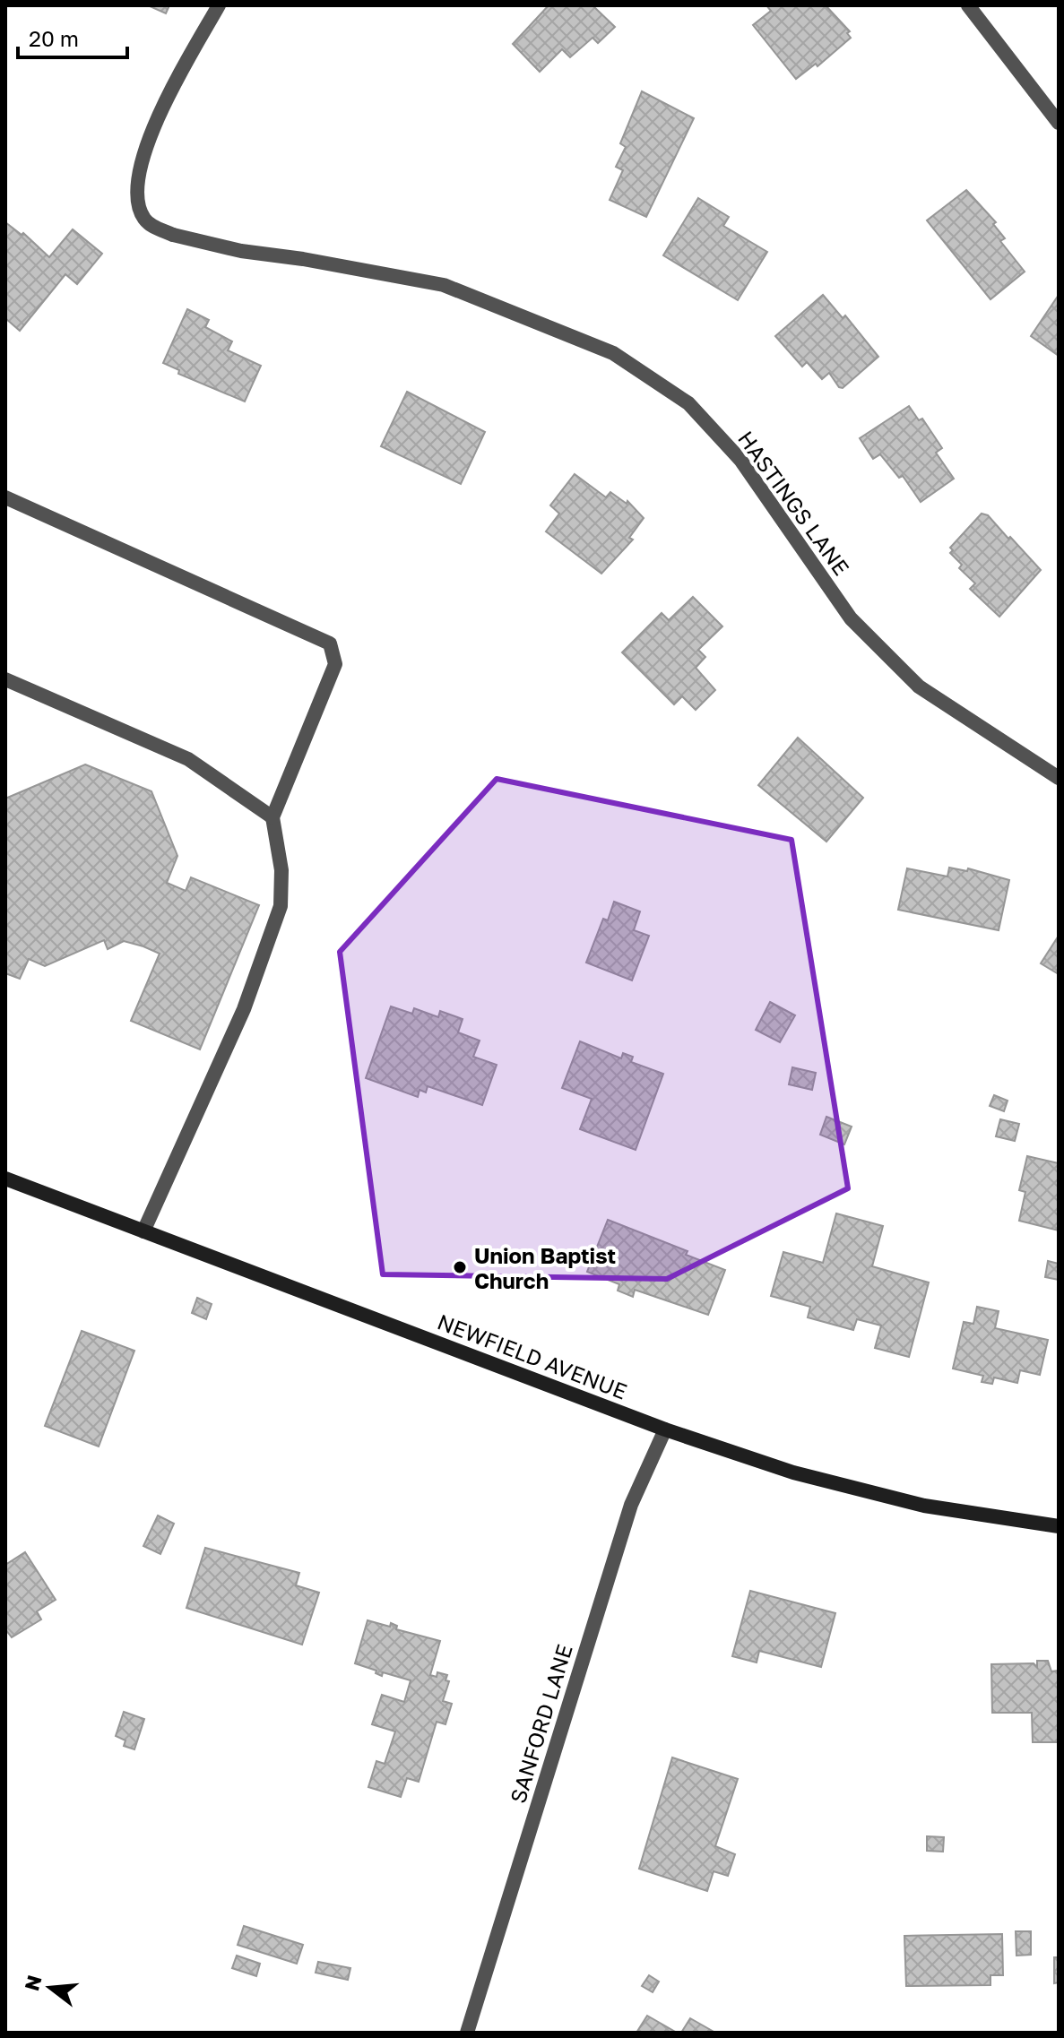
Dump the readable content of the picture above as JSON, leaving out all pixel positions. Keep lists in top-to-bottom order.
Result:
{
  "streets": {
    "main road": ["NEWFIELD AVENUE"],
    "street": ["HASTINGS LANE", "SANFORD LANE"]
  },
  "crossings": [
    ["NEWFIELD AVENUE", "SANFORD LANE"]
  ],
  "places": ["Union Baptist Church"],
  "scale_bar": "20 m",
  "north": "left"
}
